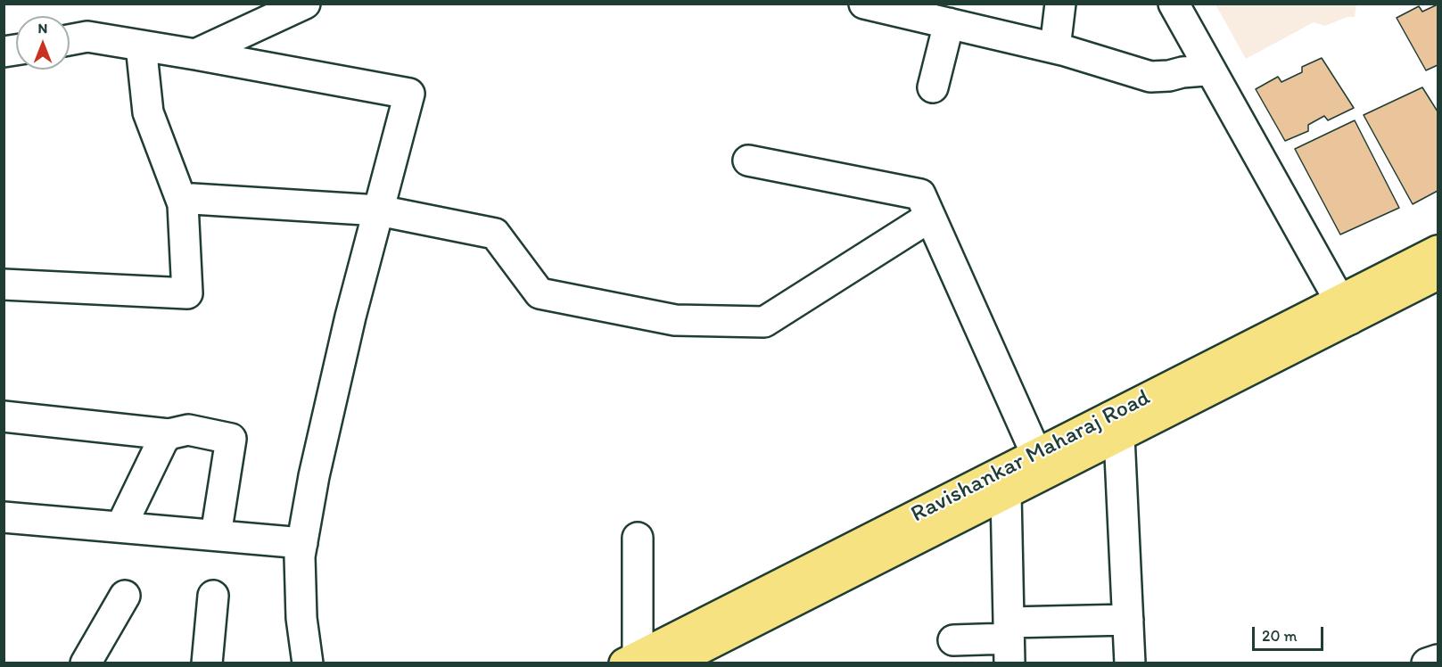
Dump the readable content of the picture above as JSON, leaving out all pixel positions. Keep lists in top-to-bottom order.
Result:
{
  "streets": {
    "main road": ["Ravishankar Maharaj Road"]
  },
  "scale_bar": "20 m",
  "north": "top"
}
